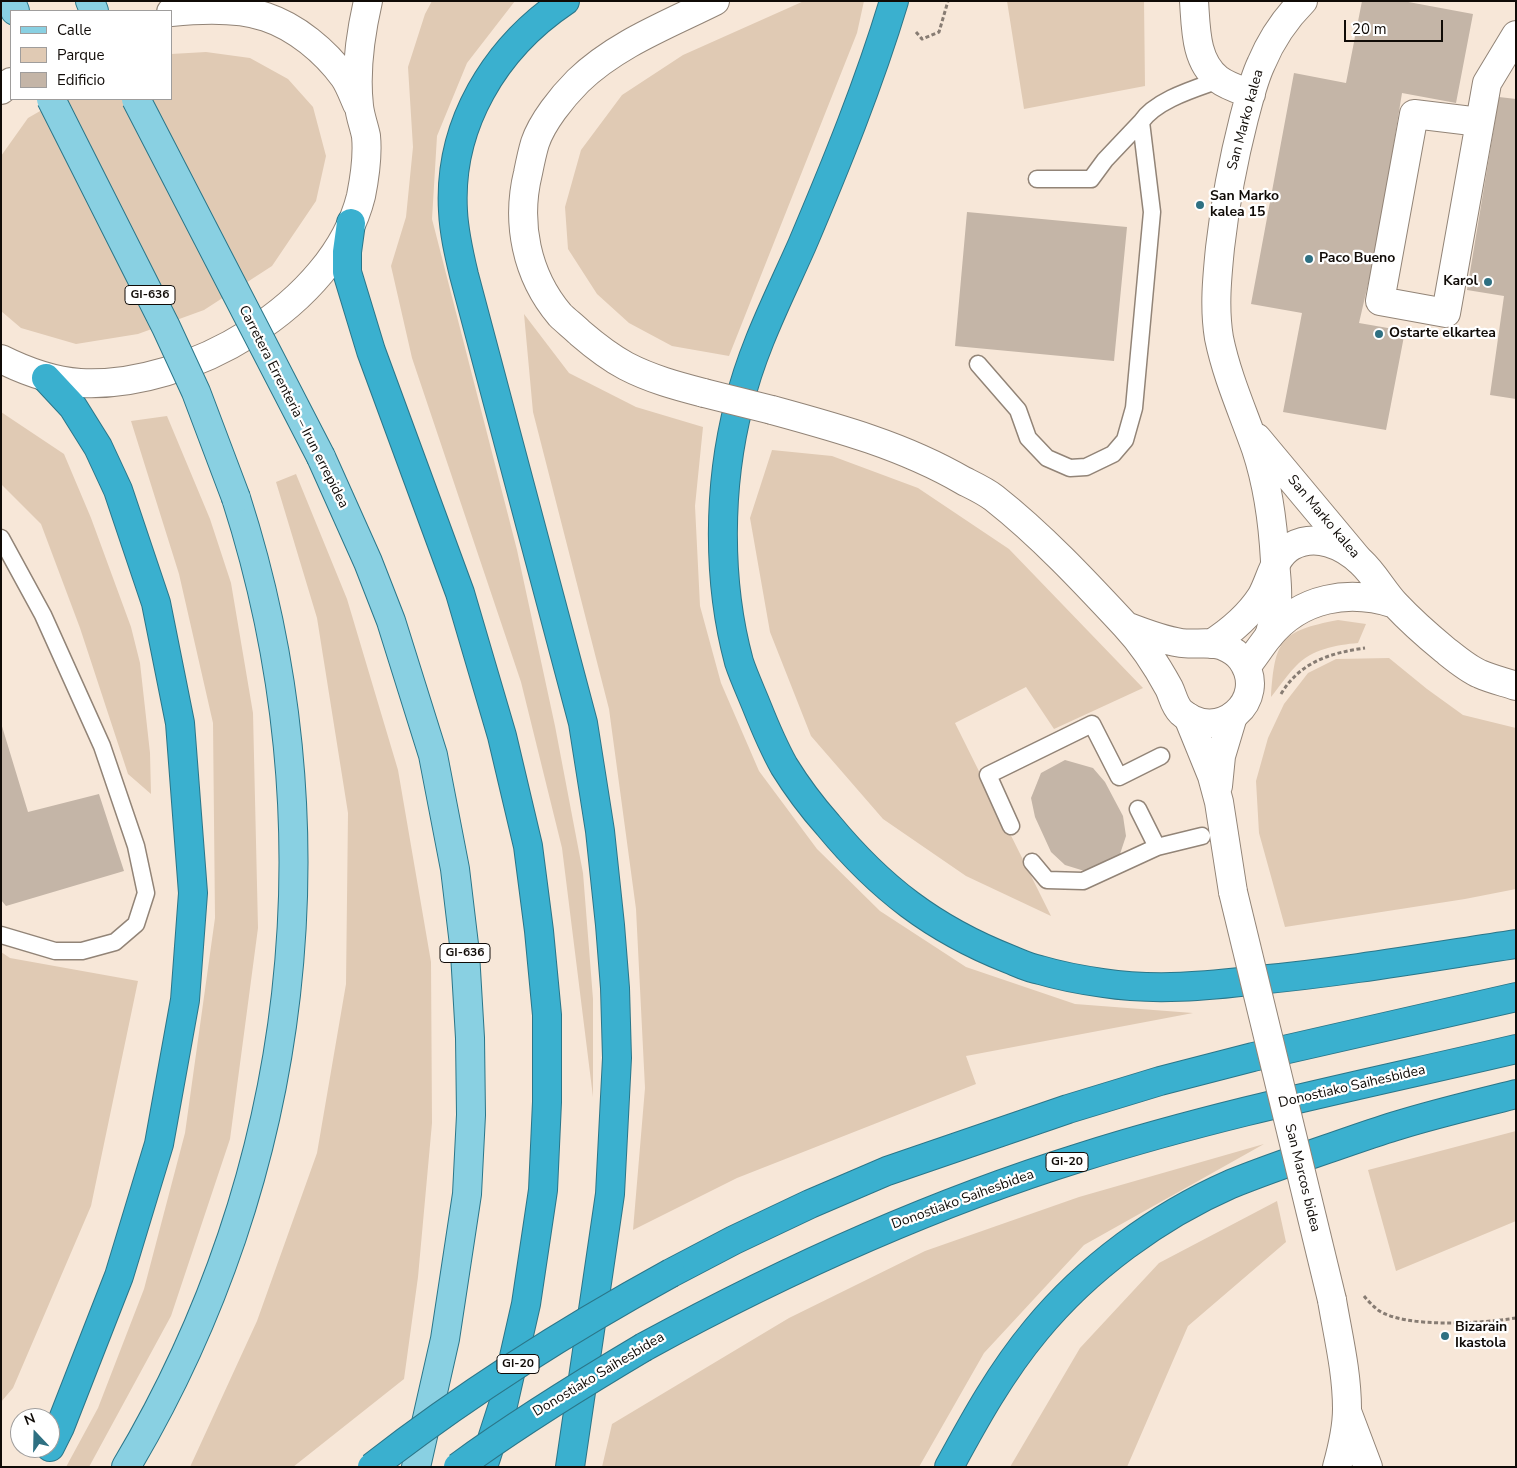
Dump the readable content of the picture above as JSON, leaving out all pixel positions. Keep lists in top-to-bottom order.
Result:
{
  "streets": {
    "highway": ["Donostiako Saihesbidea", "GI-20"],
    "main road": ["GI-636", "Carretera Errenteria – Irun errepidea"],
    "street": ["San Marko kalea", "San Marcos bidea"]
  },
  "places": [
    "San Marko kalea 15",
    "Paco Bueno",
    "Karol",
    "Ostarte elkartea",
    "Bizarain Ikastola"
  ],
  "legend": ["Calle", "Parque", "Edificio"],
  "scale_bar": "20 m",
  "north": "top"
}
